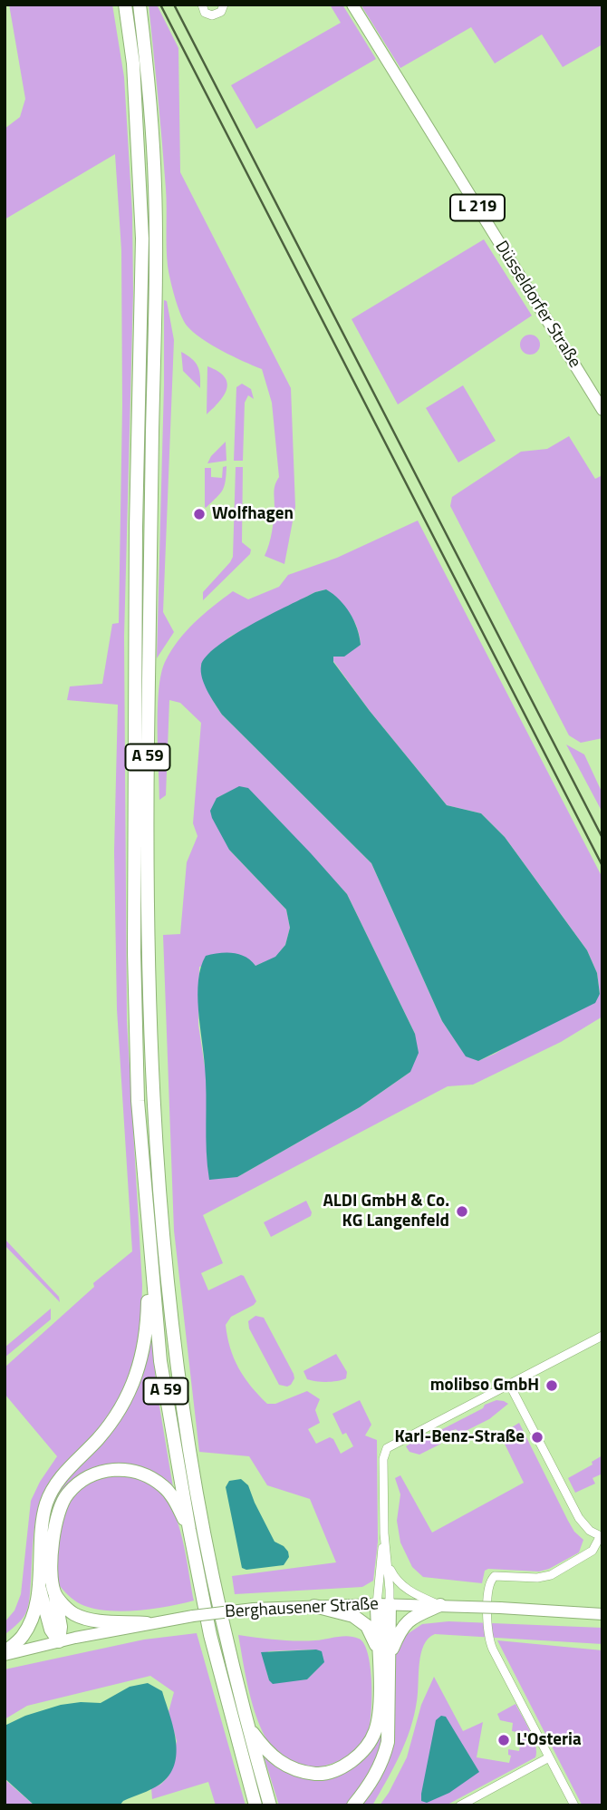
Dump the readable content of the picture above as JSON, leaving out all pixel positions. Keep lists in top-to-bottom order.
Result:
{
  "streets": {
    "highway": ["A 59"],
    "main road": ["L 219", "Düsseldorfer Straße", "Berghausener Straße"]
  },
  "places": [
    "Wolfhagen",
    "ALDI GmbH & Co. KG Langenfeld",
    "molibso GmbH",
    "Karl-Benz-Straße",
    "L'Osteria"
  ]
}
